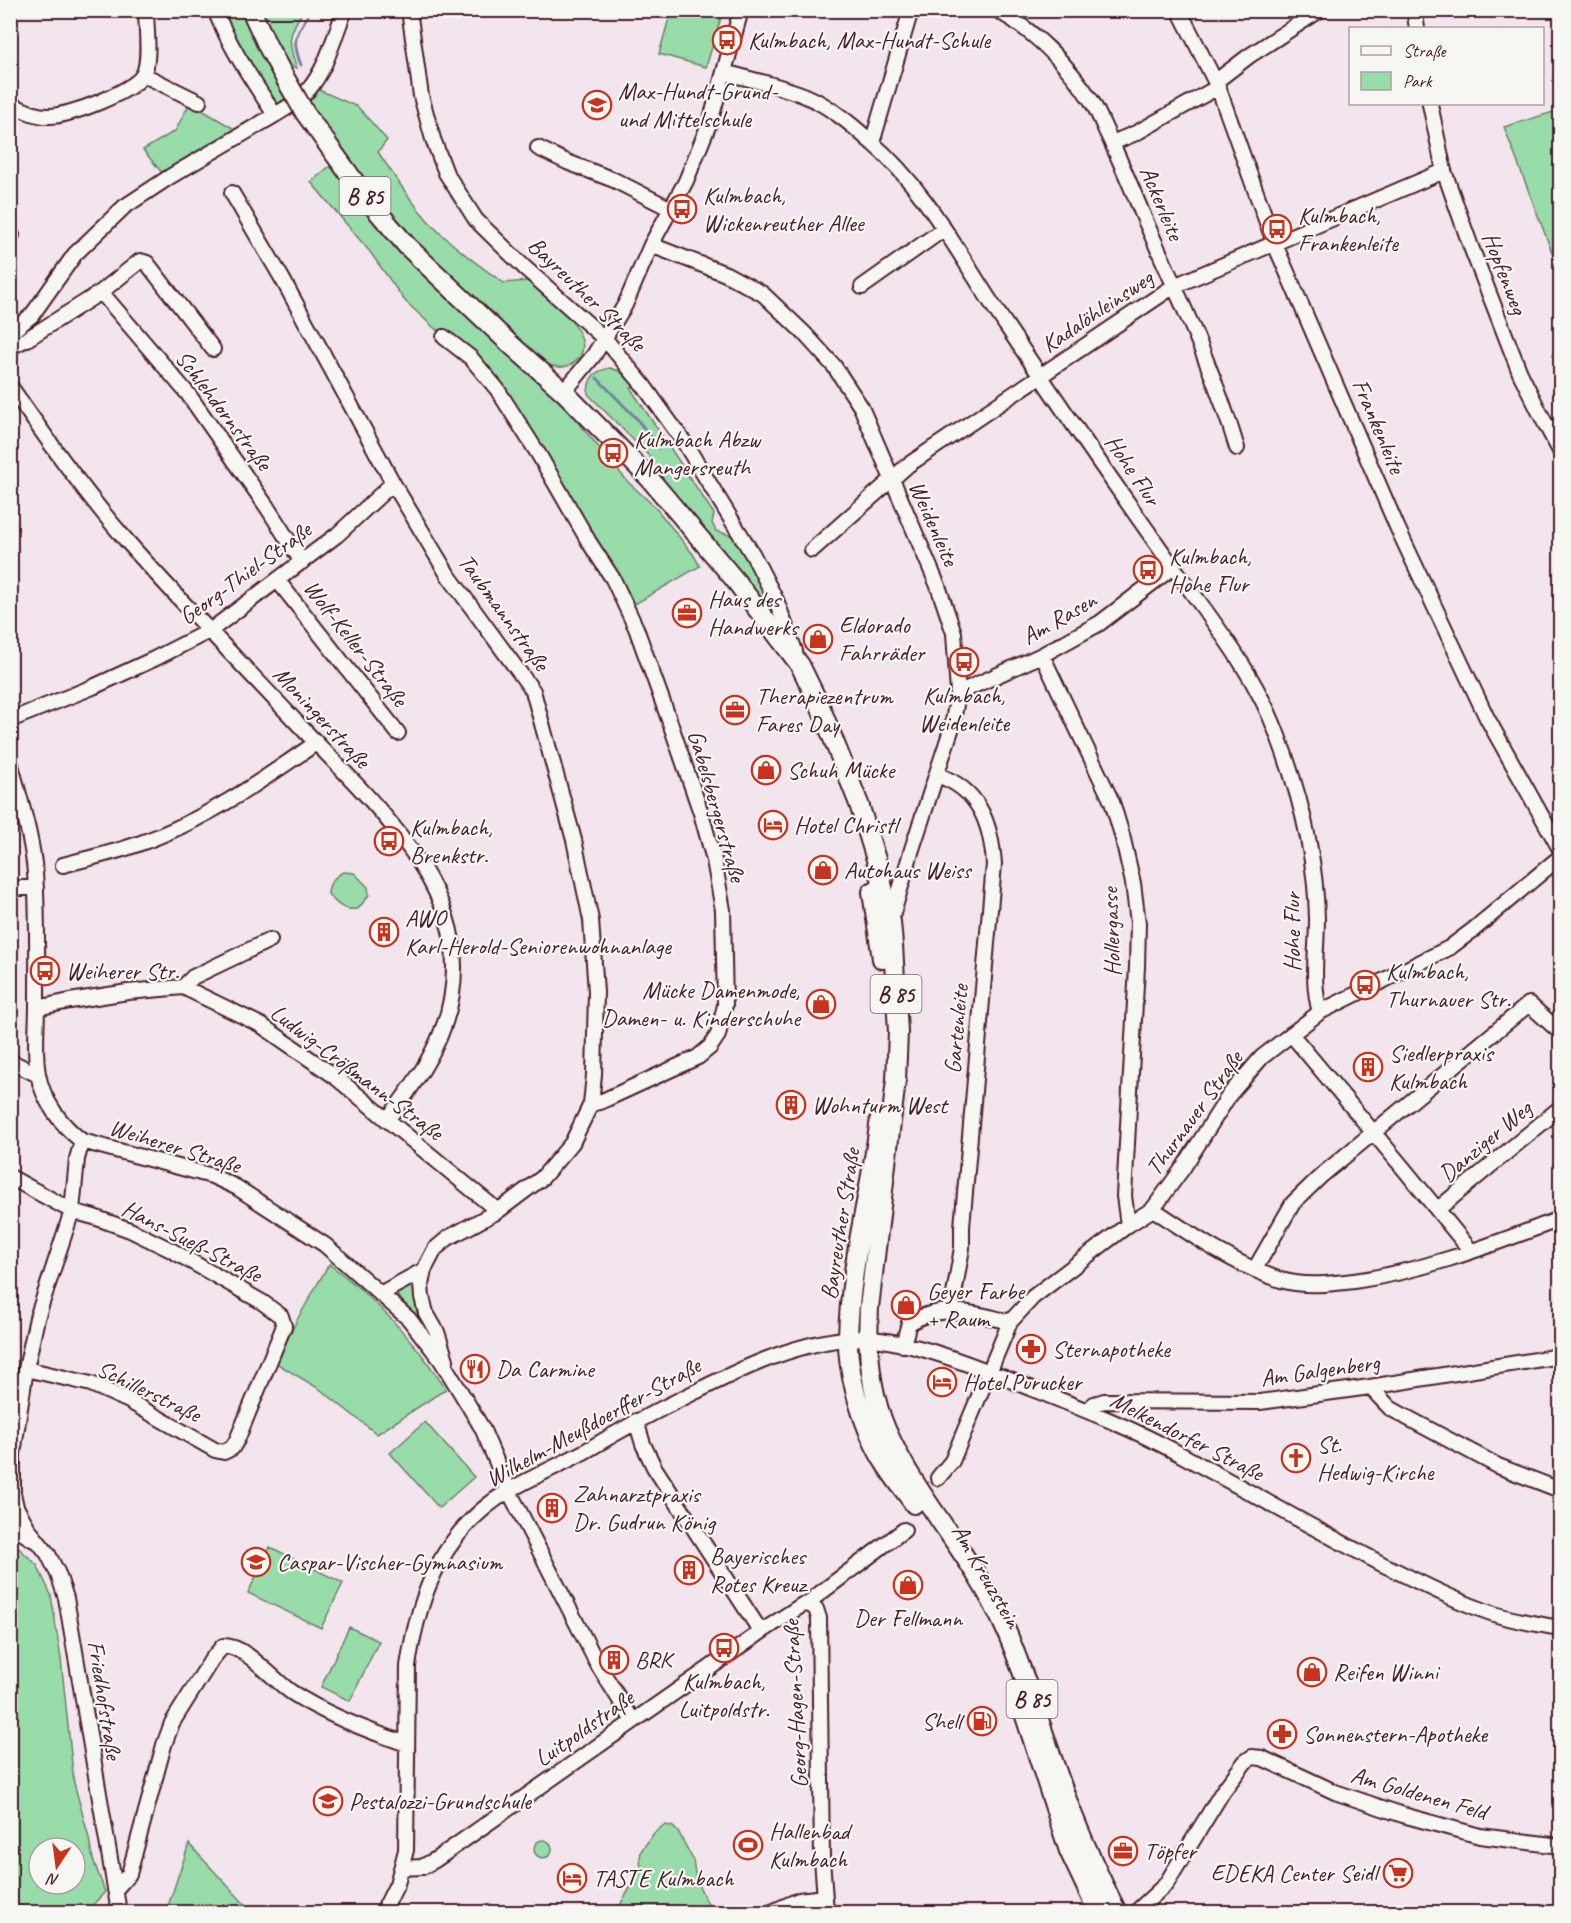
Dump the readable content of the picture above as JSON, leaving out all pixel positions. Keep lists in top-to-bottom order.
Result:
{
  "streets": {
    "main road": ["B 85", "Bayreuther Straße", "Am Kreuzstein"],
    "street": [
      "Ackerleite",
      "Hopfenweg",
      "Kadalöhleinsweg",
      "Schlehdornstraße",
      "Frankenleite",
      "Hohe Flur",
      "Weidenleite",
      "Georg-Thiel-Straße",
      "Taubmannstraße",
      "Am Rasen",
      "Wolf-Keller-Straße",
      "Moningerstraße",
      "Gabelsbergerstraße",
      "Hollergasse",
      "Gartenleite",
      "Ludwig-Crößmann-Straße",
      "Thurnauer Straße",
      "Danziger Weg",
      "Weiherer Straße",
      "Hans-Sueß-Straße",
      "Am Galgenberg",
      "Schillerstraße",
      "Wilhelm-Meußdoerffer-Straße",
      "Melkendorfer Straße",
      "Friedhofstraße",
      "Georg-Hagen-Straße",
      "Luitpoldstraße",
      "Am Goldenen Feld"
    ]
  },
  "crossings": [
    ["Ackerleite", "Kadalöhleinsweg"],
    ["Hopfenweg", "Kadalöhleinsweg"],
    ["Bayreuther Straße", "Weidenleite"],
    ["Bayreuther Straße", "Wilhelm-Meußdoerffer-Straße"],
    ["Bayreuther Straße", "Melkendorfer Straße"],
    ["Bayreuther Straße", "Am Kreuzstein"],
    ["Kadalöhleinsweg", "Frankenleite"],
    ["Kadalöhleinsweg", "Hohe Flur"],
    ["Kadalöhleinsweg", "Weidenleite"],
    ["Schlehdornstraße", "Georg-Thiel-Straße"],
    ["Hohe Flur", "Am Rasen"],
    ["Hohe Flur", "Thurnauer Straße"],
    ["Weidenleite", "Am Rasen"],
    ["Weidenleite", "Gartenleite"],
    ["Georg-Thiel-Straße", "Taubmannstraße"],
    ["Georg-Thiel-Straße", "Wolf-Keller-Straße"],
    ["Georg-Thiel-Straße", "Moningerstraße"],
    ["Taubmannstraße", "Gabelsbergerstraße"],
    ["Am Rasen", "Hollergasse"],
    ["Moningerstraße", "Ludwig-Crößmann-Straße"],
    ["Hollergasse", "Thurnauer Straße"],
    ["Thurnauer Straße", "Melkendorfer Straße"],
    ["Weiherer Straße", "Wilhelm-Meußdoerffer-Straße"],
    ["Weiherer Straße", "Luitpoldstraße"],
    ["Hans-Sueß-Straße", "Schillerstraße"],
    ["Am Galgenberg", "Melkendorfer Straße"],
    ["Wilhelm-Meußdoerffer-Straße", "Melkendorfer Straße"],
    ["Wilhelm-Meußdoerffer-Straße", "Am Kreuzstein"],
    ["Wilhelm-Meußdoerffer-Straße", "Luitpoldstraße"],
    ["Melkendorfer Straße", "Am Kreuzstein"],
    ["Georg-Hagen-Straße", "Luitpoldstraße"]
  ],
  "places": {
    "bus stop": [
      "Kulmbach, Max-Hundt-Schule",
      "Kulmbach, Wickenreuther Allee",
      "Kulmbach, Frankenleite",
      "Kulmbach Abzw Mangersreuth",
      "Kulmbach, Hohe Flur",
      "Kulmbach, Weidenleite",
      "Kulmbach, Brenkstr.",
      "Weiherer Str.",
      "Kulmbach, Thurnauer Str.",
      "Kulmbach, Luitpoldstr."
    ],
    "school or university": ["Max-Hundt-Grund- und Mittelschule", "Caspar-Vischer-Gymnasium", "Pestalozzi-Grundschule"],
    "office": ["Haus des Handwerks", "Therapiezentrum Fares Day", "Töpfer"],
    "shop": [
      "Eldorado Fahrräder",
      "Schuh Mücke",
      "Autohaus Weiss",
      "Mücke Damenmode, Damen- u. Kinderschuhe",
      "Geyer Farbe + Raum",
      "Der Fellmann",
      "Reifen Winni"
    ],
    "hotel": ["Hotel Christl", "Hotel Purucker", "TASTE Kulmbach"],
    "building": [
      "AWO Karl-Herold-Seniorenwohnanlage",
      "Siedlerpraxis Kulmbach",
      "Wohnturm West",
      "Zahnarztpraxis Dr. Gudrun König",
      "Bayerisches Rotes Kreuz",
      "BRK"
    ],
    "pharmacy": ["Sternapotheke", "Sonnenstern-Apotheke"],
    "restaurant": ["Da Carmine"],
    "church": ["St. Hedwig-Kirche"],
    "fuel station": ["Shell"],
    "sports": ["Hallenbad Kulmbach"],
    "supermarket": ["EDEKA Center Seidl"]
  },
  "legend": ["Straße", "Park"],
  "north": "bottom"
}
